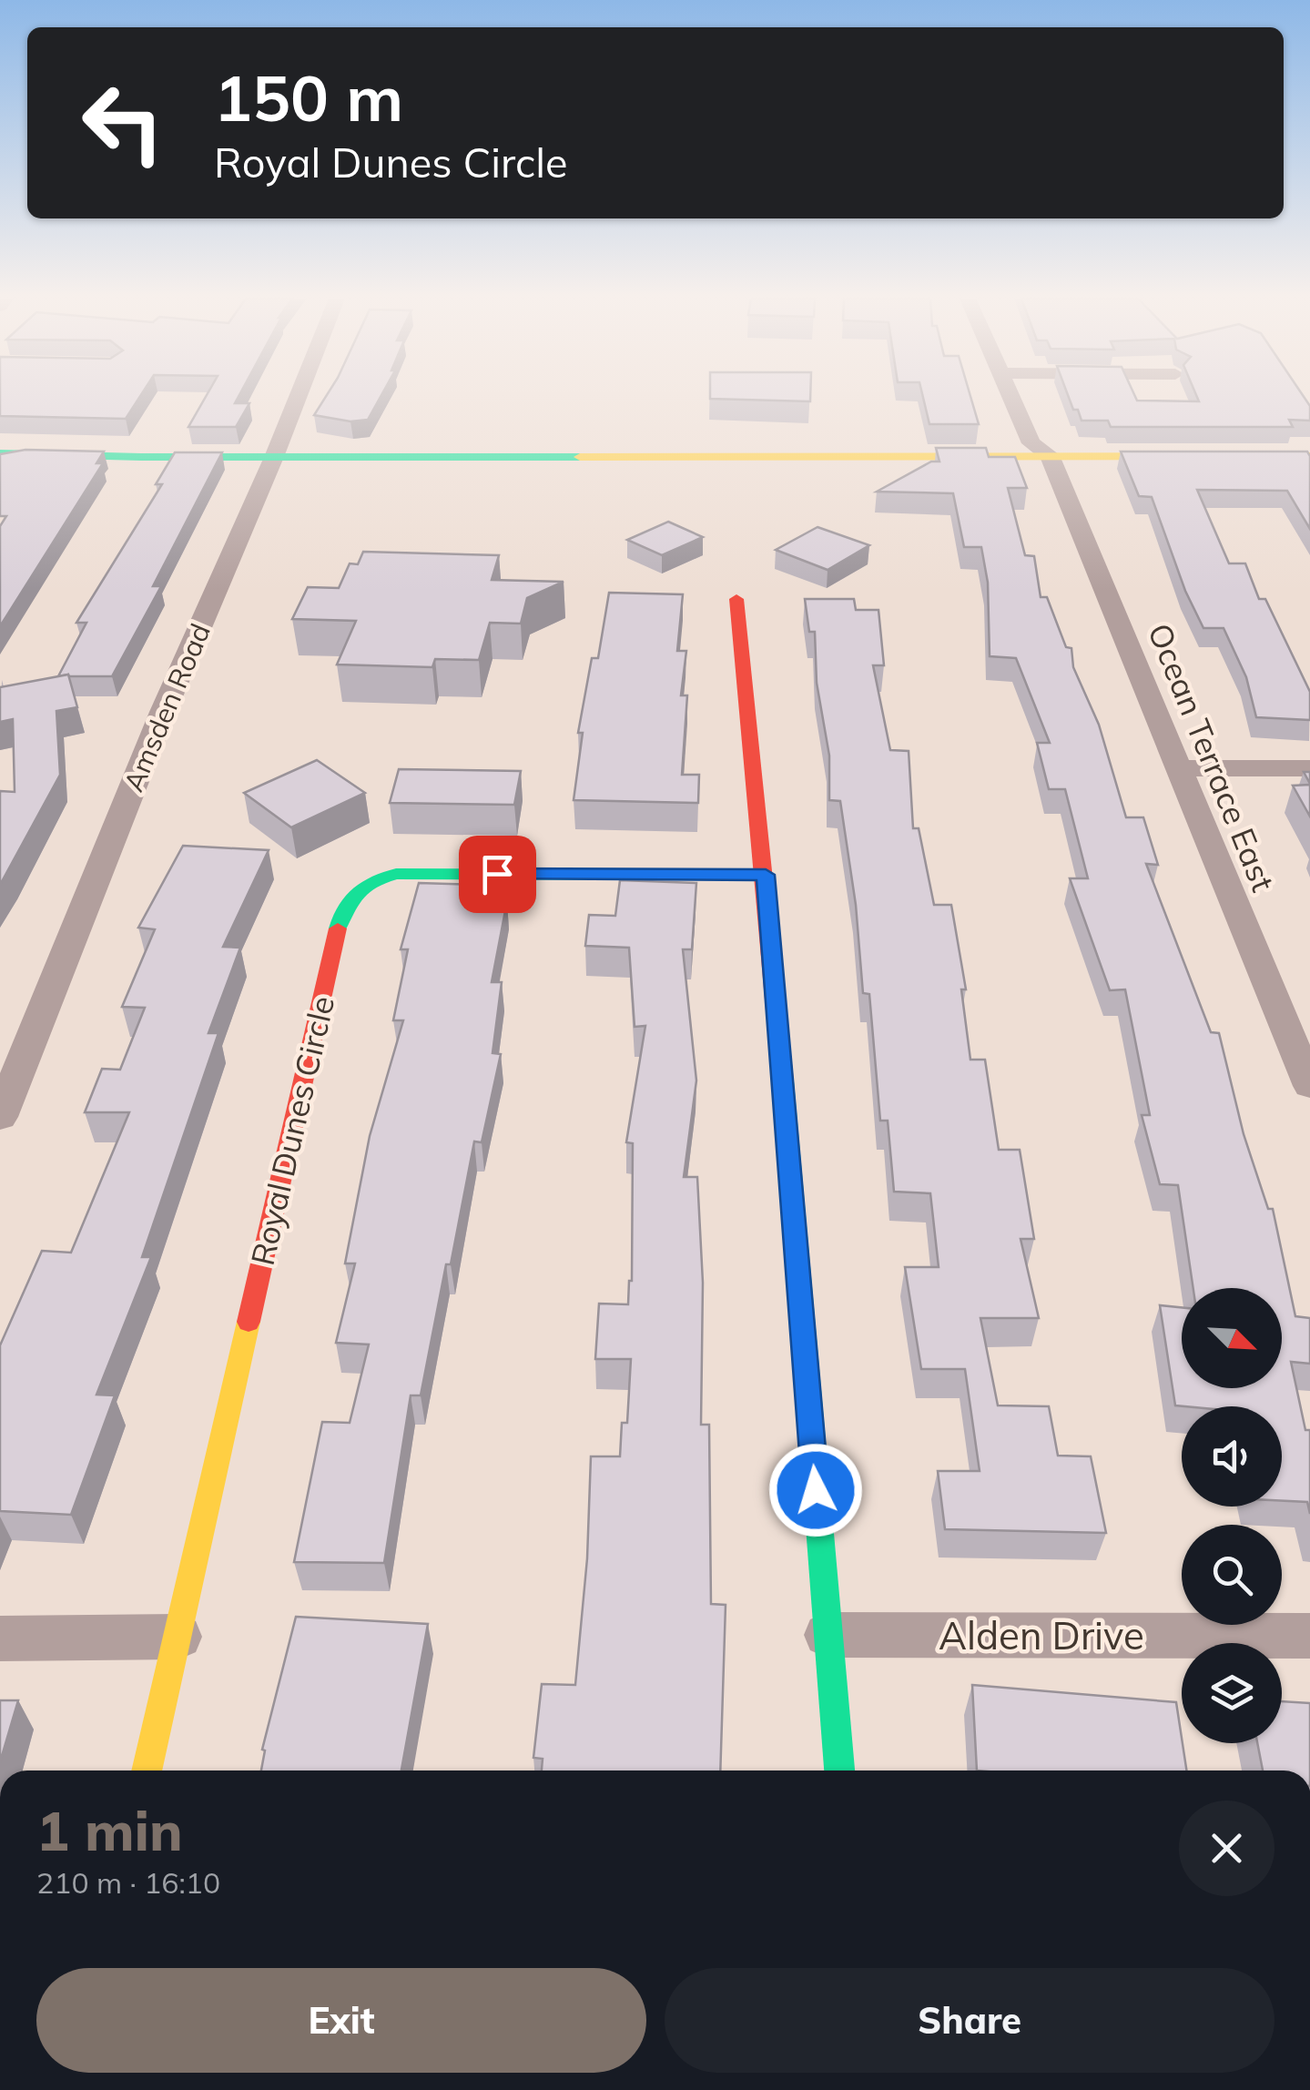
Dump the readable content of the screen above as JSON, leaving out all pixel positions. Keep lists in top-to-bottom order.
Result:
{
  "streets": {
    "street": [
      "Amsden Road",
      "Ocean Terrace East",
      "Royal Dunes Circle",
      "Alden Drive"
    ]
  },
  "north": "bottom right",
  "page": {
    "turn": ["150 m", "Royal Dunes Circle"],
    "heading": ["1 min", "210 m · 16:10"],
    "buttons": ["Exit", "Share"]
  }
}
